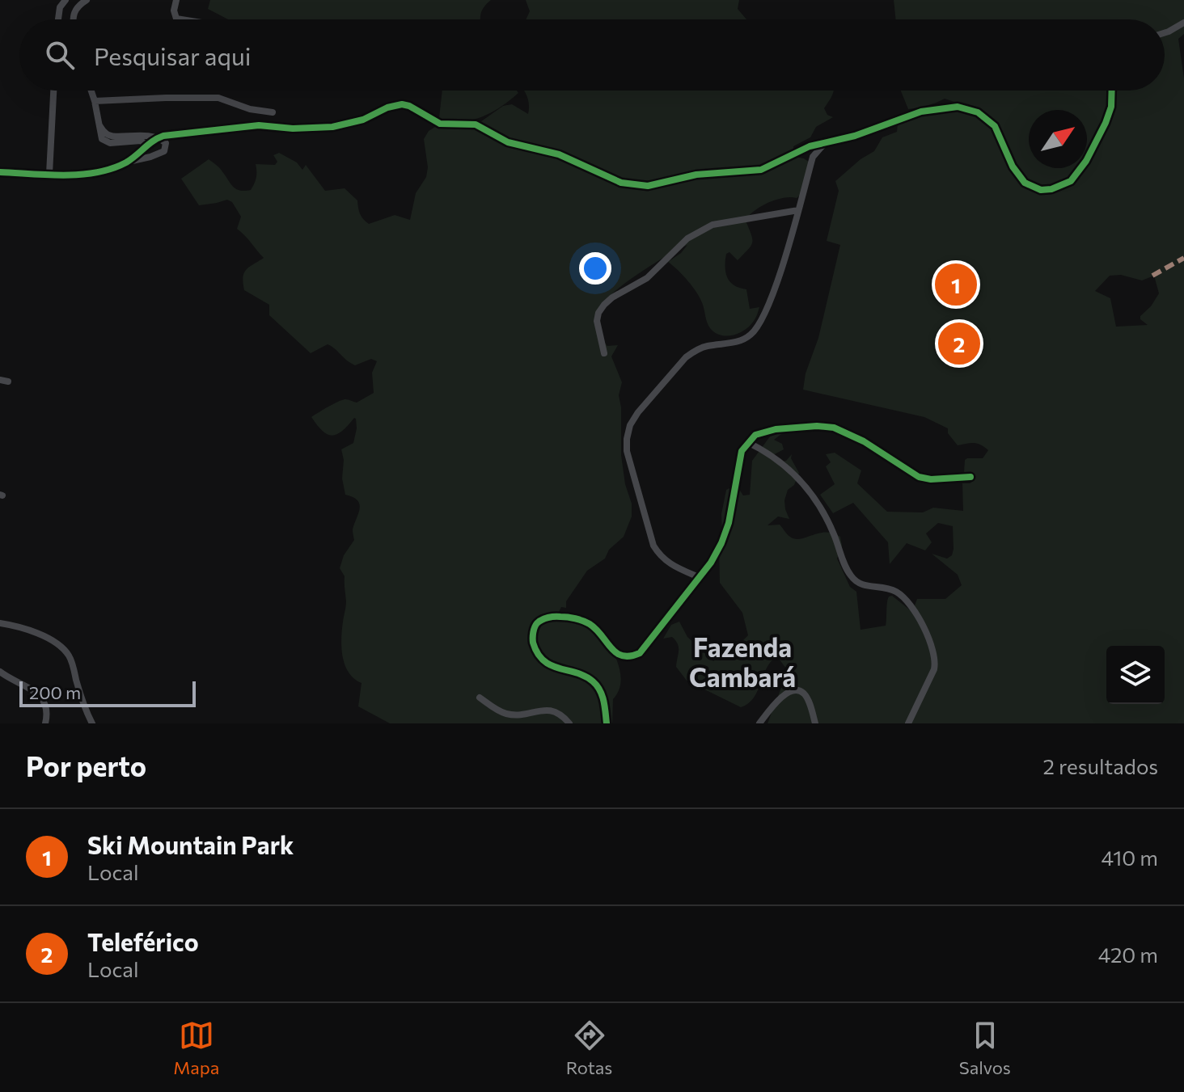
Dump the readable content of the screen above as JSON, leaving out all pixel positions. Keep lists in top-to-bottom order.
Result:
{
  "districts": ["Fazenda Cambará"],
  "scale_bar": "200 m",
  "north": "top right",
  "page": {
    "search": "Pesquisar aqui",
    "pins": ["1", "2"],
    "scale": "200 m",
    "heading": ["Por perto", "2 resultados"],
    "list": [
      {
        "mark": "1",
        "name": "Ski Mountain Park",
        "note": "Local",
        "value": "410 m"
      },
      {
        "mark": "2",
        "name": "Teleférico",
        "note": "Local",
        "value": "420 m"
      }
    ],
    "nav": ["Mapa", "Rotas", "Salvos"]
  }
}
